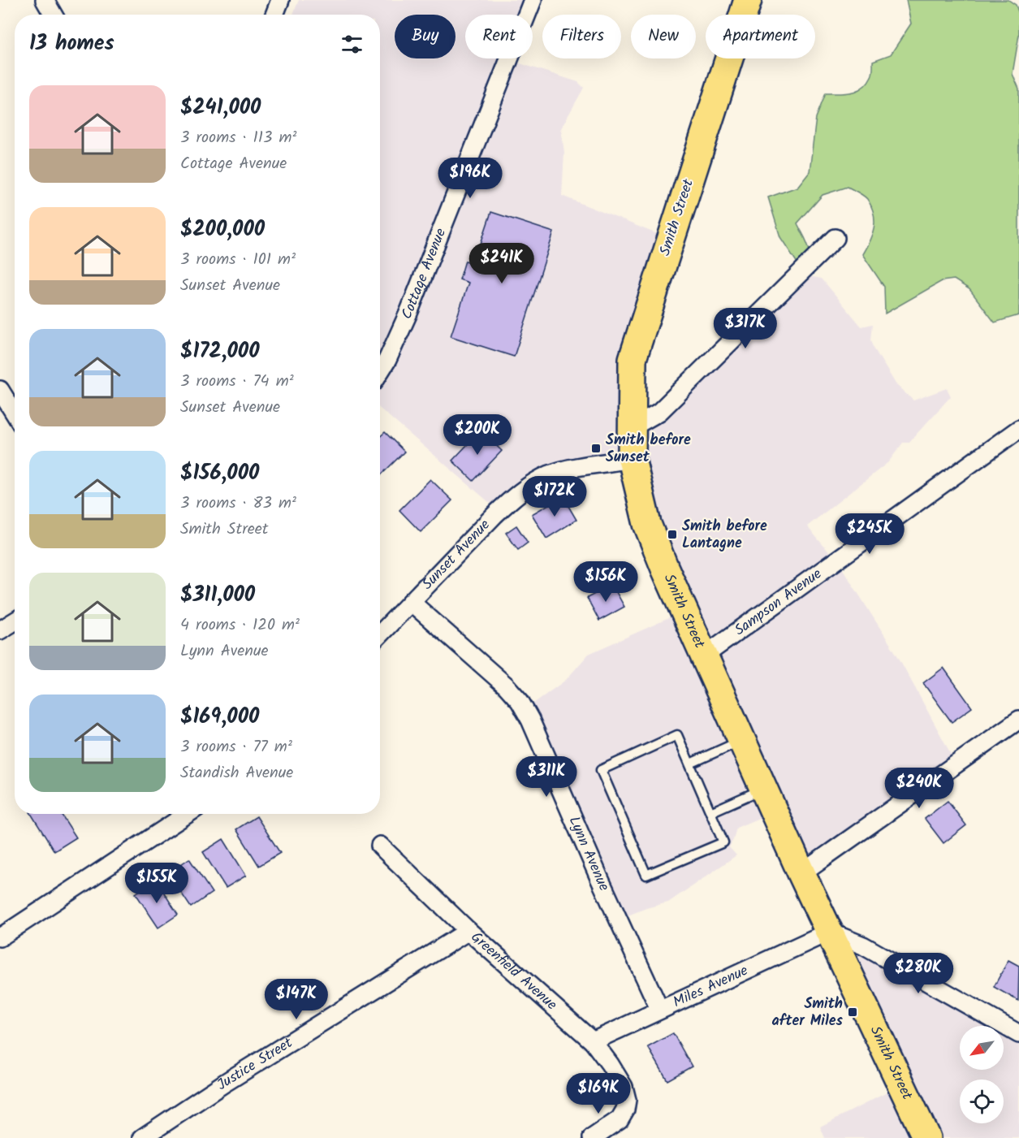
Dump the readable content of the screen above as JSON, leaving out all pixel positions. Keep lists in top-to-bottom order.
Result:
{
  "streets": {
    "main road": ["Smith Street"],
    "street": [
      "Cottage Avenue",
      "Sunset Avenue",
      "Sampson Avenue",
      "Lynn Avenue",
      "Greenfield Avenue",
      "Miles Avenue",
      "Justice Street"
    ]
  },
  "crossings": [
    ["Smith Street", "Sunset Avenue"],
    ["Smith Street", "Sampson Avenue"],
    ["Smith Street", "Miles Avenue"],
    ["Sunset Avenue", "Lynn Avenue"],
    ["Lynn Avenue", "Miles Avenue"],
    ["Greenfield Avenue", "Miles Avenue"],
    ["Greenfield Avenue", "Justice Street"]
  ],
  "places": {
    "transit": ["Smith before Sunset", "Smith before Lantagne", "Smith after Miles"]
  },
  "north": "bottom left",
  "page": {
    "chip": [
      "Buy",
      "Rent",
      "Filters",
      "New",
      "Apartment"
    ],
    "heading": "13 homes",
    "list": [
      {
        "name": "$241,000",
        "note": "3 rooms · 113 m² · Cottage Avenue"
      },
      {
        "name": "$200,000",
        "note": "3 rooms · 101 m² · Sunset Avenue"
      },
      {
        "name": "$172,000",
        "note": "3 rooms · 74 m² · Sunset Avenue"
      },
      {
        "name": "$156,000",
        "note": "3 rooms · 83 m² · Smith Street"
      },
      {
        "name": "$311,000",
        "note": "4 rooms · 120 m² · Lynn Avenue"
      },
      {
        "name": "$169,000",
        "note": "3 rooms · 77 m² · Standish Avenue"
      }
    ],
    "price": [
      "$196K",
      "$241K",
      "$317K",
      "$200K",
      "$172K",
      "$245K",
      "$156K",
      "$311K",
      "$240K",
      "$155K",
      "$280K",
      "$147K",
      "$169K"
    ]
  }
}
